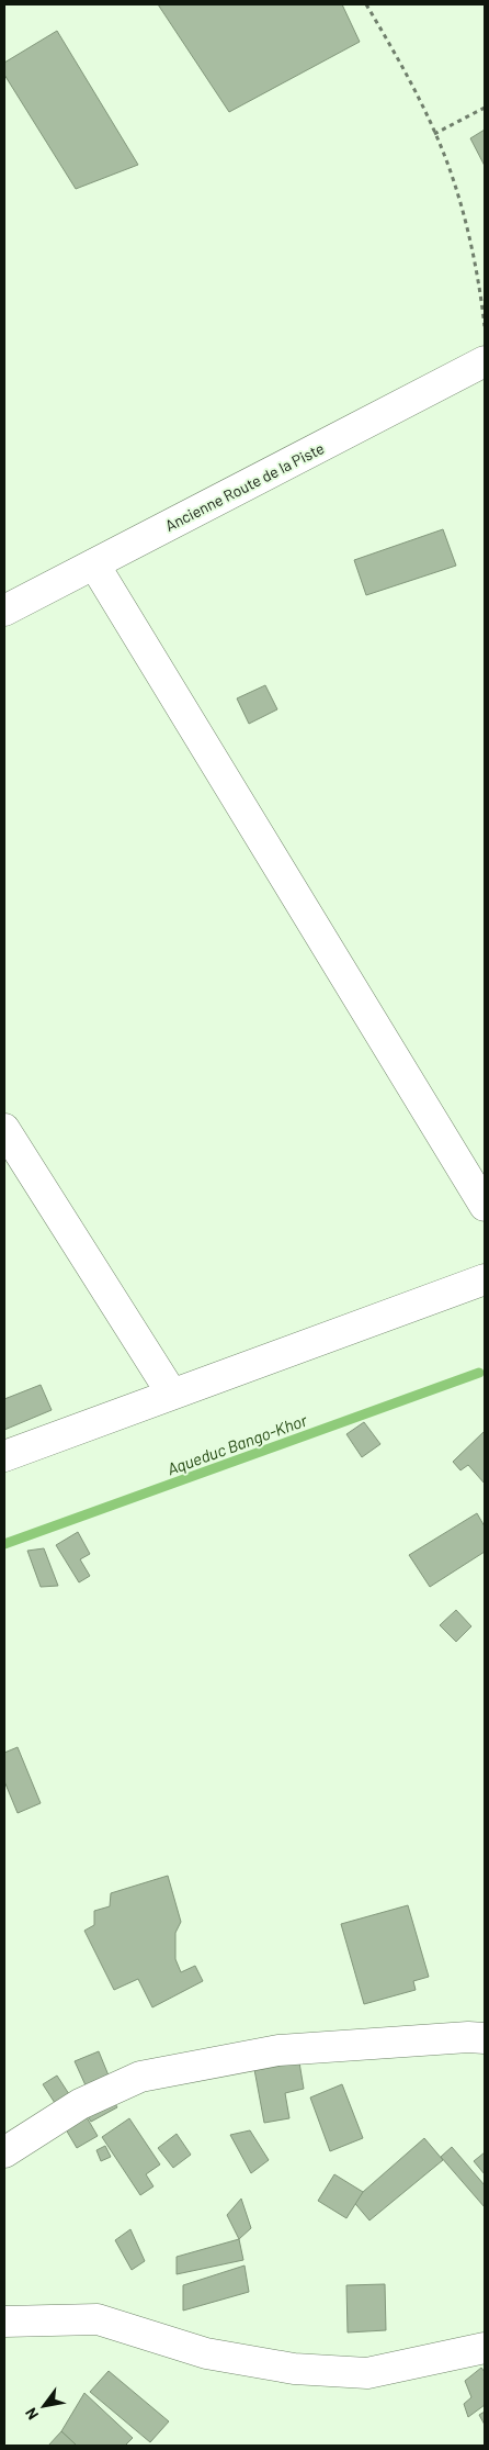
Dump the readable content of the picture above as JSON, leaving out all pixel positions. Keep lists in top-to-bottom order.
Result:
{
  "streets": {
    "street": ["Ancienne Route de la Piste"]
  },
  "water": ["Aqueduc Bango-Khor"],
  "north": "bottom left"
}
